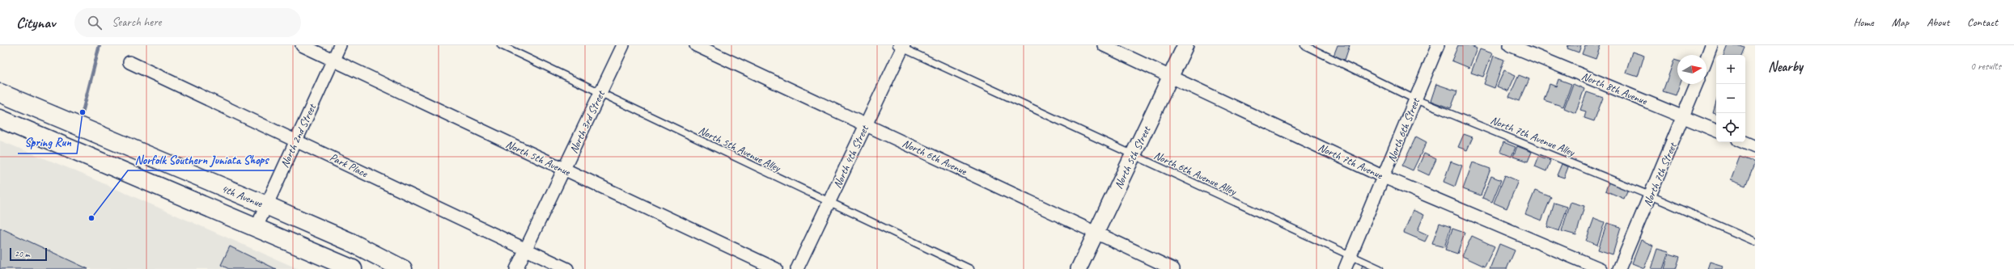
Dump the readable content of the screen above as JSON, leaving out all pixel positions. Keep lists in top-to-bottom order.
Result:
{
  "streets": {
    "main road": ["4th Avenue"],
    "street": [
      "North 8th Avenue",
      "North 3rd Street",
      "North 6th Street",
      "North 2nd Street",
      "North 4th Street",
      "North 6th Avenue",
      "North 5th Avenue",
      "North 5th Street",
      "North 7th Avenue",
      "Park Place",
      "North 7th Street"
    ],
    "lane": ["North 7th Avenue Alley", "North 5th Avenue Alley", "North 6th Avenue Alley"]
  },
  "crossings": [
    ["North 8th Avenue", "North 7th Street"],
    ["North 3rd Street", "North 5th Avenue Alley"],
    ["North 3rd Street", "North 5th Avenue"],
    ["North 3rd Street", "Park Place"],
    ["North 6th Street", "North 7th Avenue Alley"],
    ["North 6th Street", "North 7th Avenue"],
    ["North 6th Street", "North 6th Avenue Alley"],
    ["North 2nd Street", "North 5th Avenue"],
    ["North 2nd Street", "Park Place"],
    ["North 2nd Street", "4th Avenue"],
    ["North 7th Avenue Alley", "North 7th Street"],
    ["North 5th Avenue Alley", "North 4th Street"],
    ["North 4th Street", "North 6th Avenue"],
    ["North 4th Street", "North 6th Avenue Alley"],
    ["North 6th Avenue", "North 5th Street"],
    ["North 5th Street", "North 7th Avenue"],
    ["North 5th Street", "North 6th Avenue Alley"]
  ],
  "places": ["Spring Run", "Norfolk Southern Juniata Shops"],
  "scale_bar": "20 m",
  "north": "right",
  "page": {
    "header": "Citynav",
    "search": "Search here",
    "nav": [
      "Home",
      "Map",
      "About",
      "Contact"
    ],
    "heading": ["Nearby", "0 results"],
    "map_buttons": ["+", "−"],
    "scale": "20 m"
  }
}
